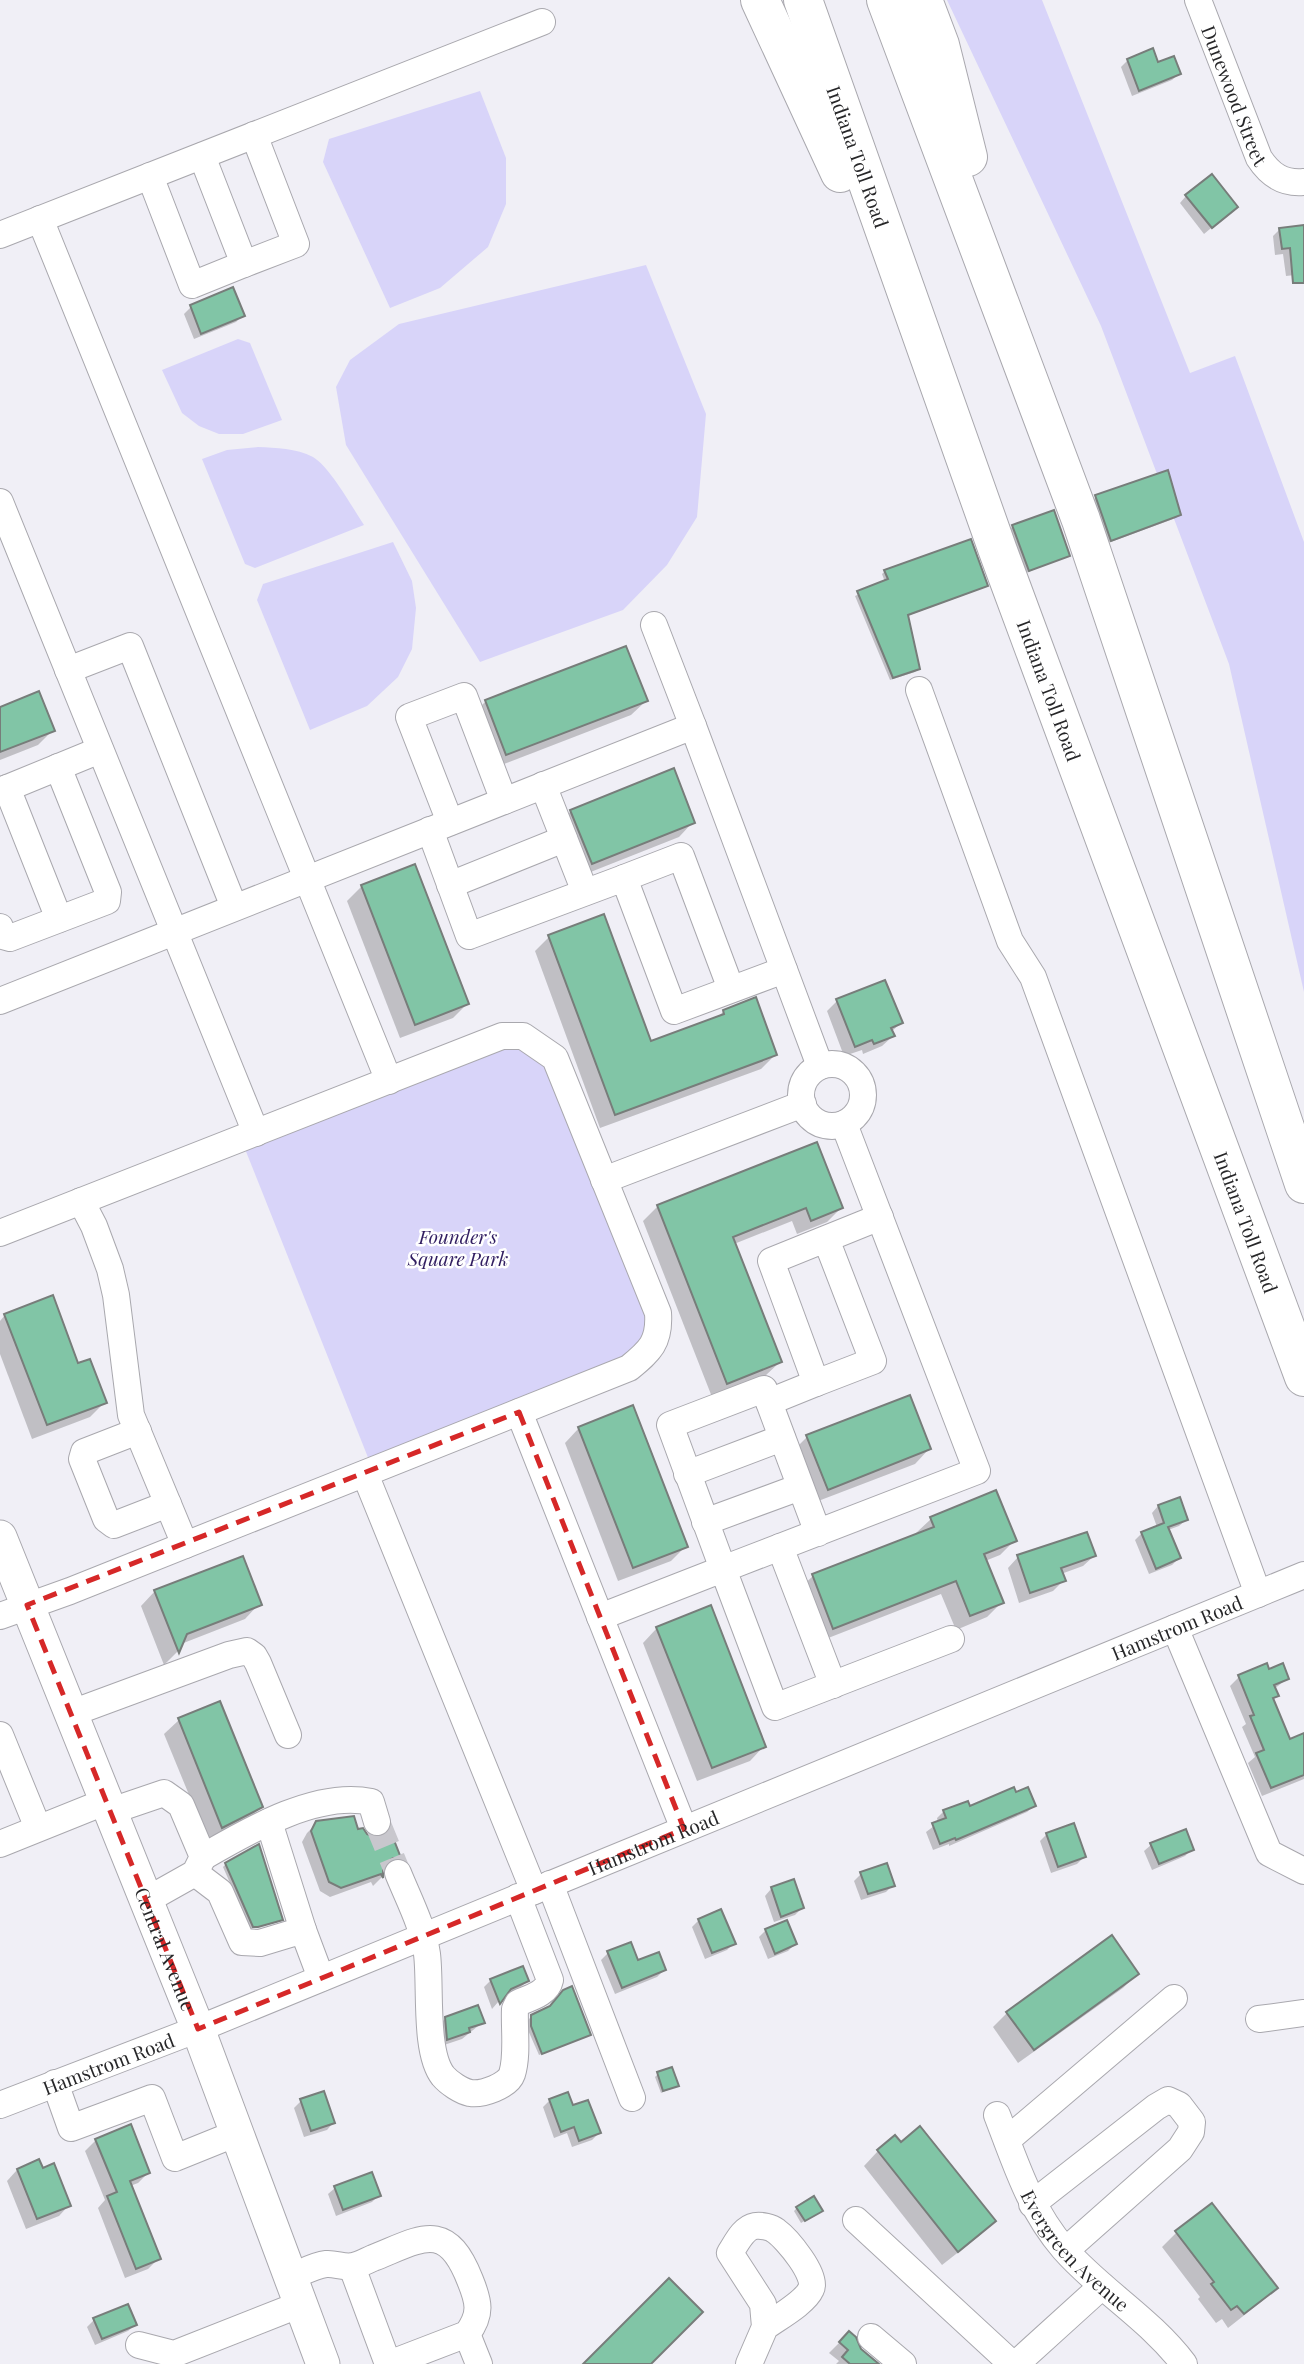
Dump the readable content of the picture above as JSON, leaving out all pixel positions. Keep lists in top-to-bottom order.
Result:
{
  "streets": {
    "highway": ["Indiana Toll Road"],
    "main road": ["Central Avenue"],
    "street": ["Dunewood Street", "Hamstrom Road", "Evergreen Avenue"]
  },
  "crossings": [
    ["Hamstrom Road", "Central Avenue"]
  ],
  "parks": ["Founder's Square Park"]
}
